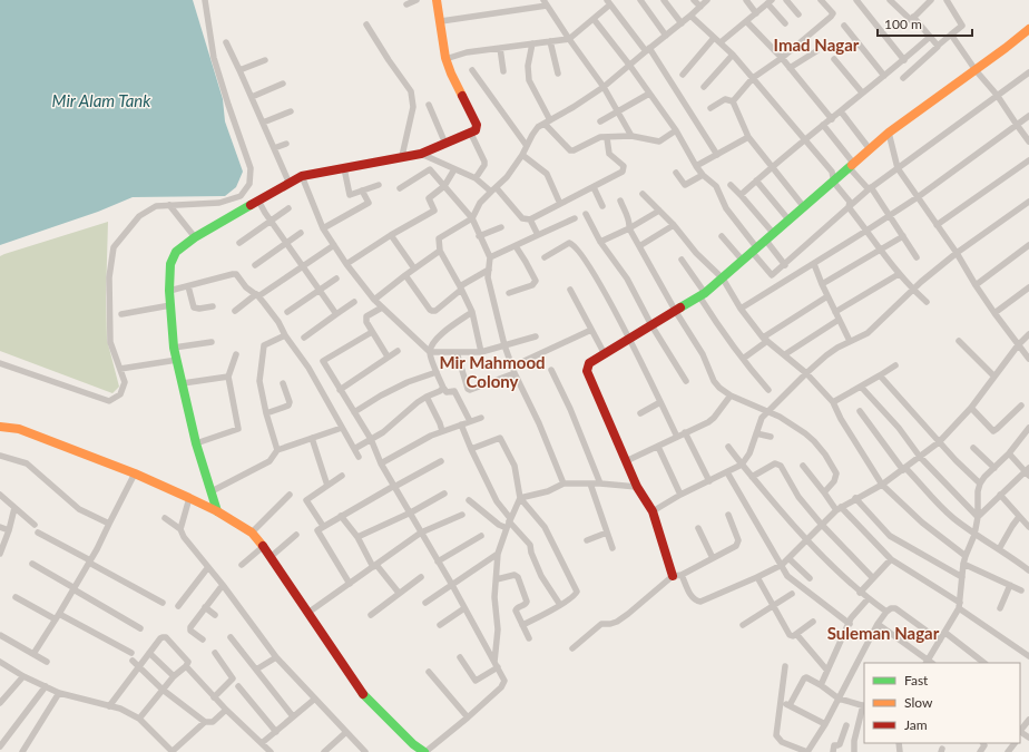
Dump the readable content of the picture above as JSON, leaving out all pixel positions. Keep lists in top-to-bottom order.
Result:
{
  "districts": ["Imad Nagar", "Mir Mahmood Colony", "Suleman Nagar"],
  "water": ["Mir Alam Tank"],
  "legend": ["Fast", "Slow", "Jam"],
  "scale_bar": "100 m"
}
